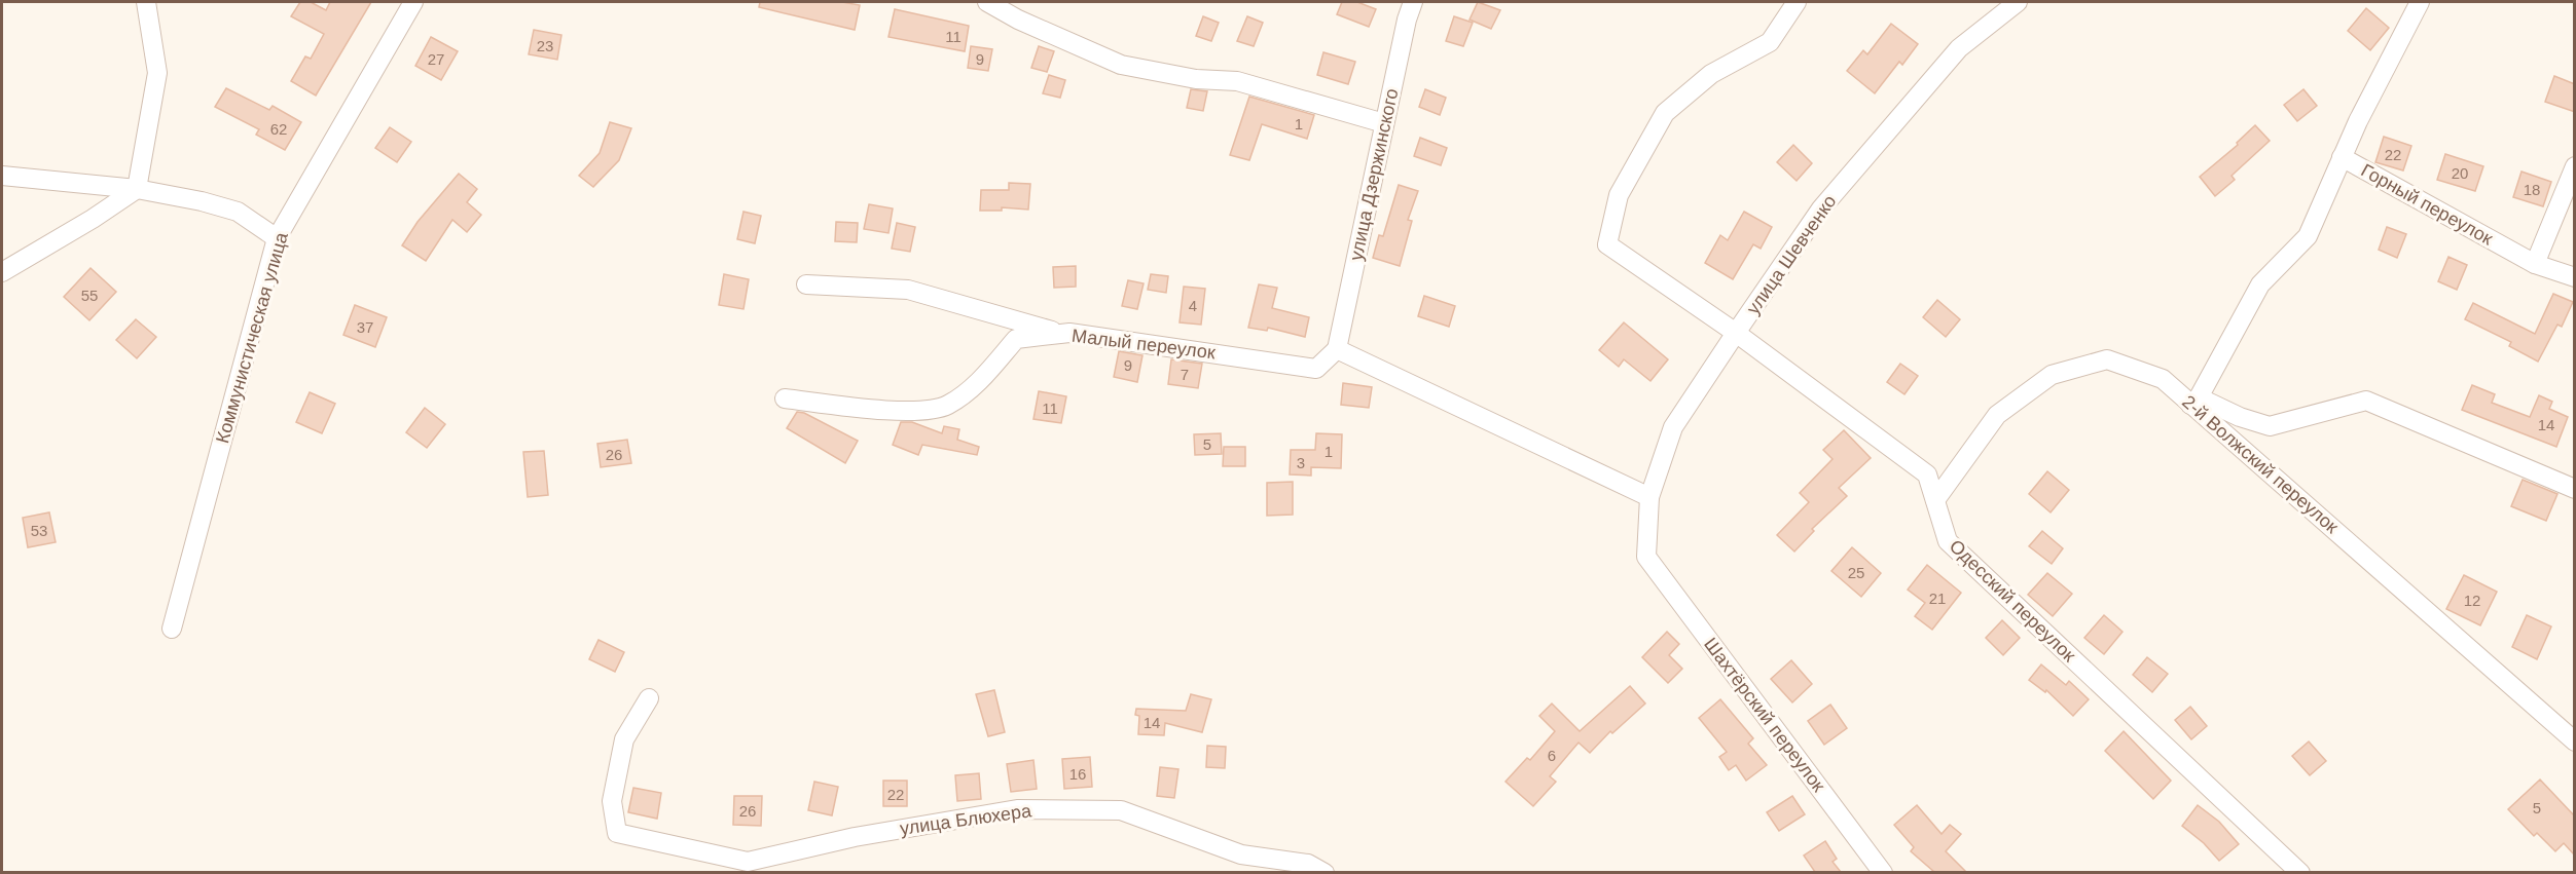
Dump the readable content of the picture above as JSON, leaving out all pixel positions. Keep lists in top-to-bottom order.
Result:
{
  "streets": {
    "street": [
      "улица Дзержинского",
      "Горный переулок",
      "улица Шевченко",
      "Коммунистическая улица",
      "Малый переулок",
      "2-й Волжский переулок",
      "Одесский переулок",
      "Шахтёрский переулок",
      "улица Блюхера"
    ]
  },
  "crossings": [
    ["улица Дзержинского", "Малый переулок"],
    ["улица Шевченко", "Одесский переулок"],
    ["улица Шевченко", "Шахтёрский переулок"],
    ["2-й Волжский переулок", "Одесский переулок"]
  ],
  "house_numbers": [
    "11",
    "23",
    "27",
    "9",
    "1",
    "62",
    "22",
    "20",
    "18",
    "55",
    "4",
    "37",
    "9",
    "7",
    "11",
    "14",
    "5",
    "1",
    "26",
    "3",
    "53",
    "25",
    "21",
    "12",
    "14",
    "6",
    "16",
    "22",
    "5",
    "26"
  ]
}
